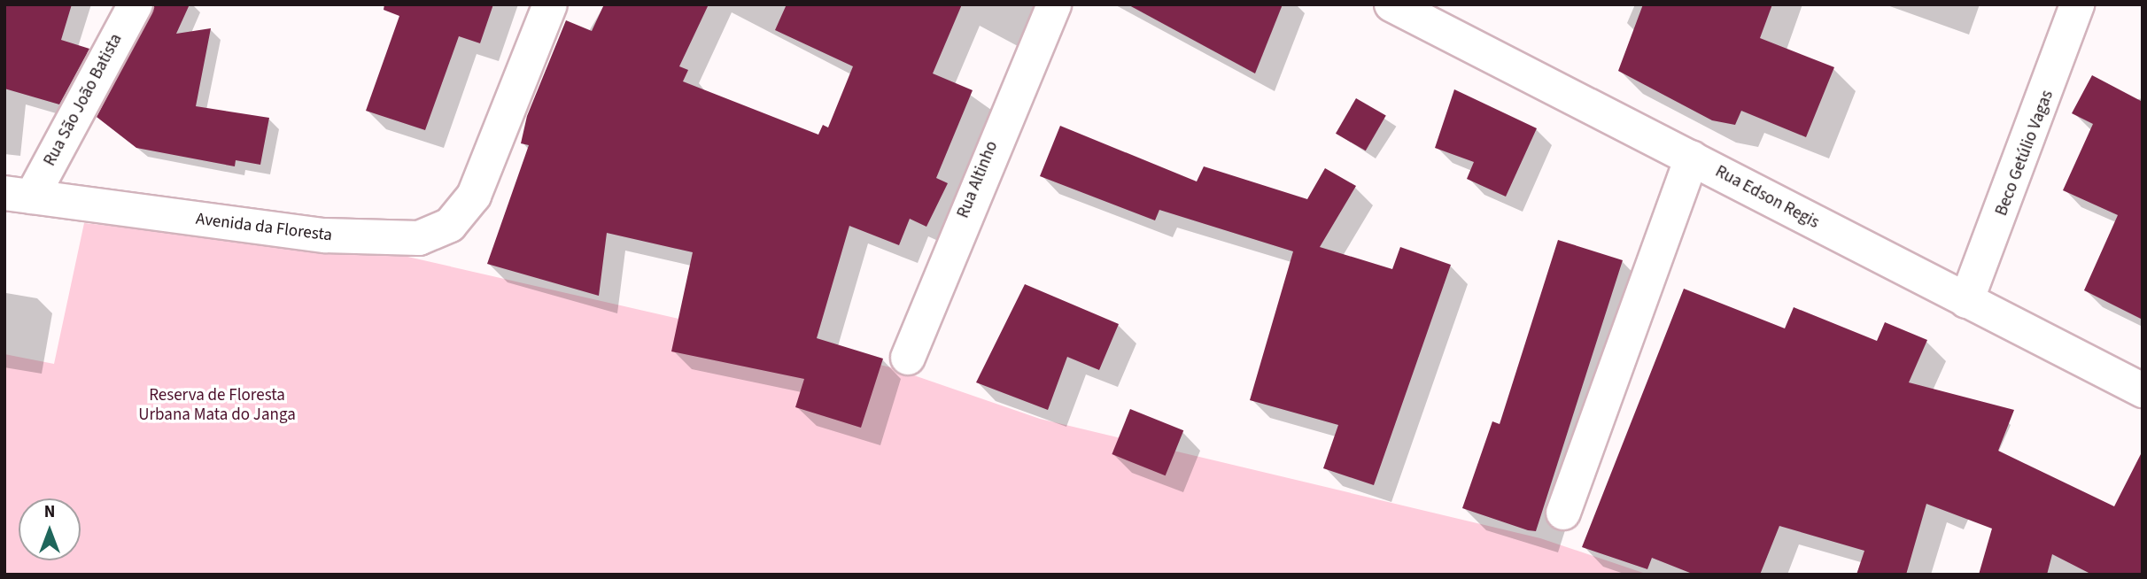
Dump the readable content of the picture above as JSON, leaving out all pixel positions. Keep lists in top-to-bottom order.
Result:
{
  "streets": {
    "street": [
      "Rua São João Batista",
      "Beco Getúlio Vagas",
      "Rua Altinho",
      "Rua Edson Regis",
      "Avenida da Floresta"
    ]
  },
  "crossings": [
    ["Rua São João Batista", "Avenida da Floresta"],
    ["Beco Getúlio Vagas", "Rua Edson Regis"]
  ],
  "parks": ["Reserva de Floresta Urbana Mata do Janga"],
  "north": "top"
}
